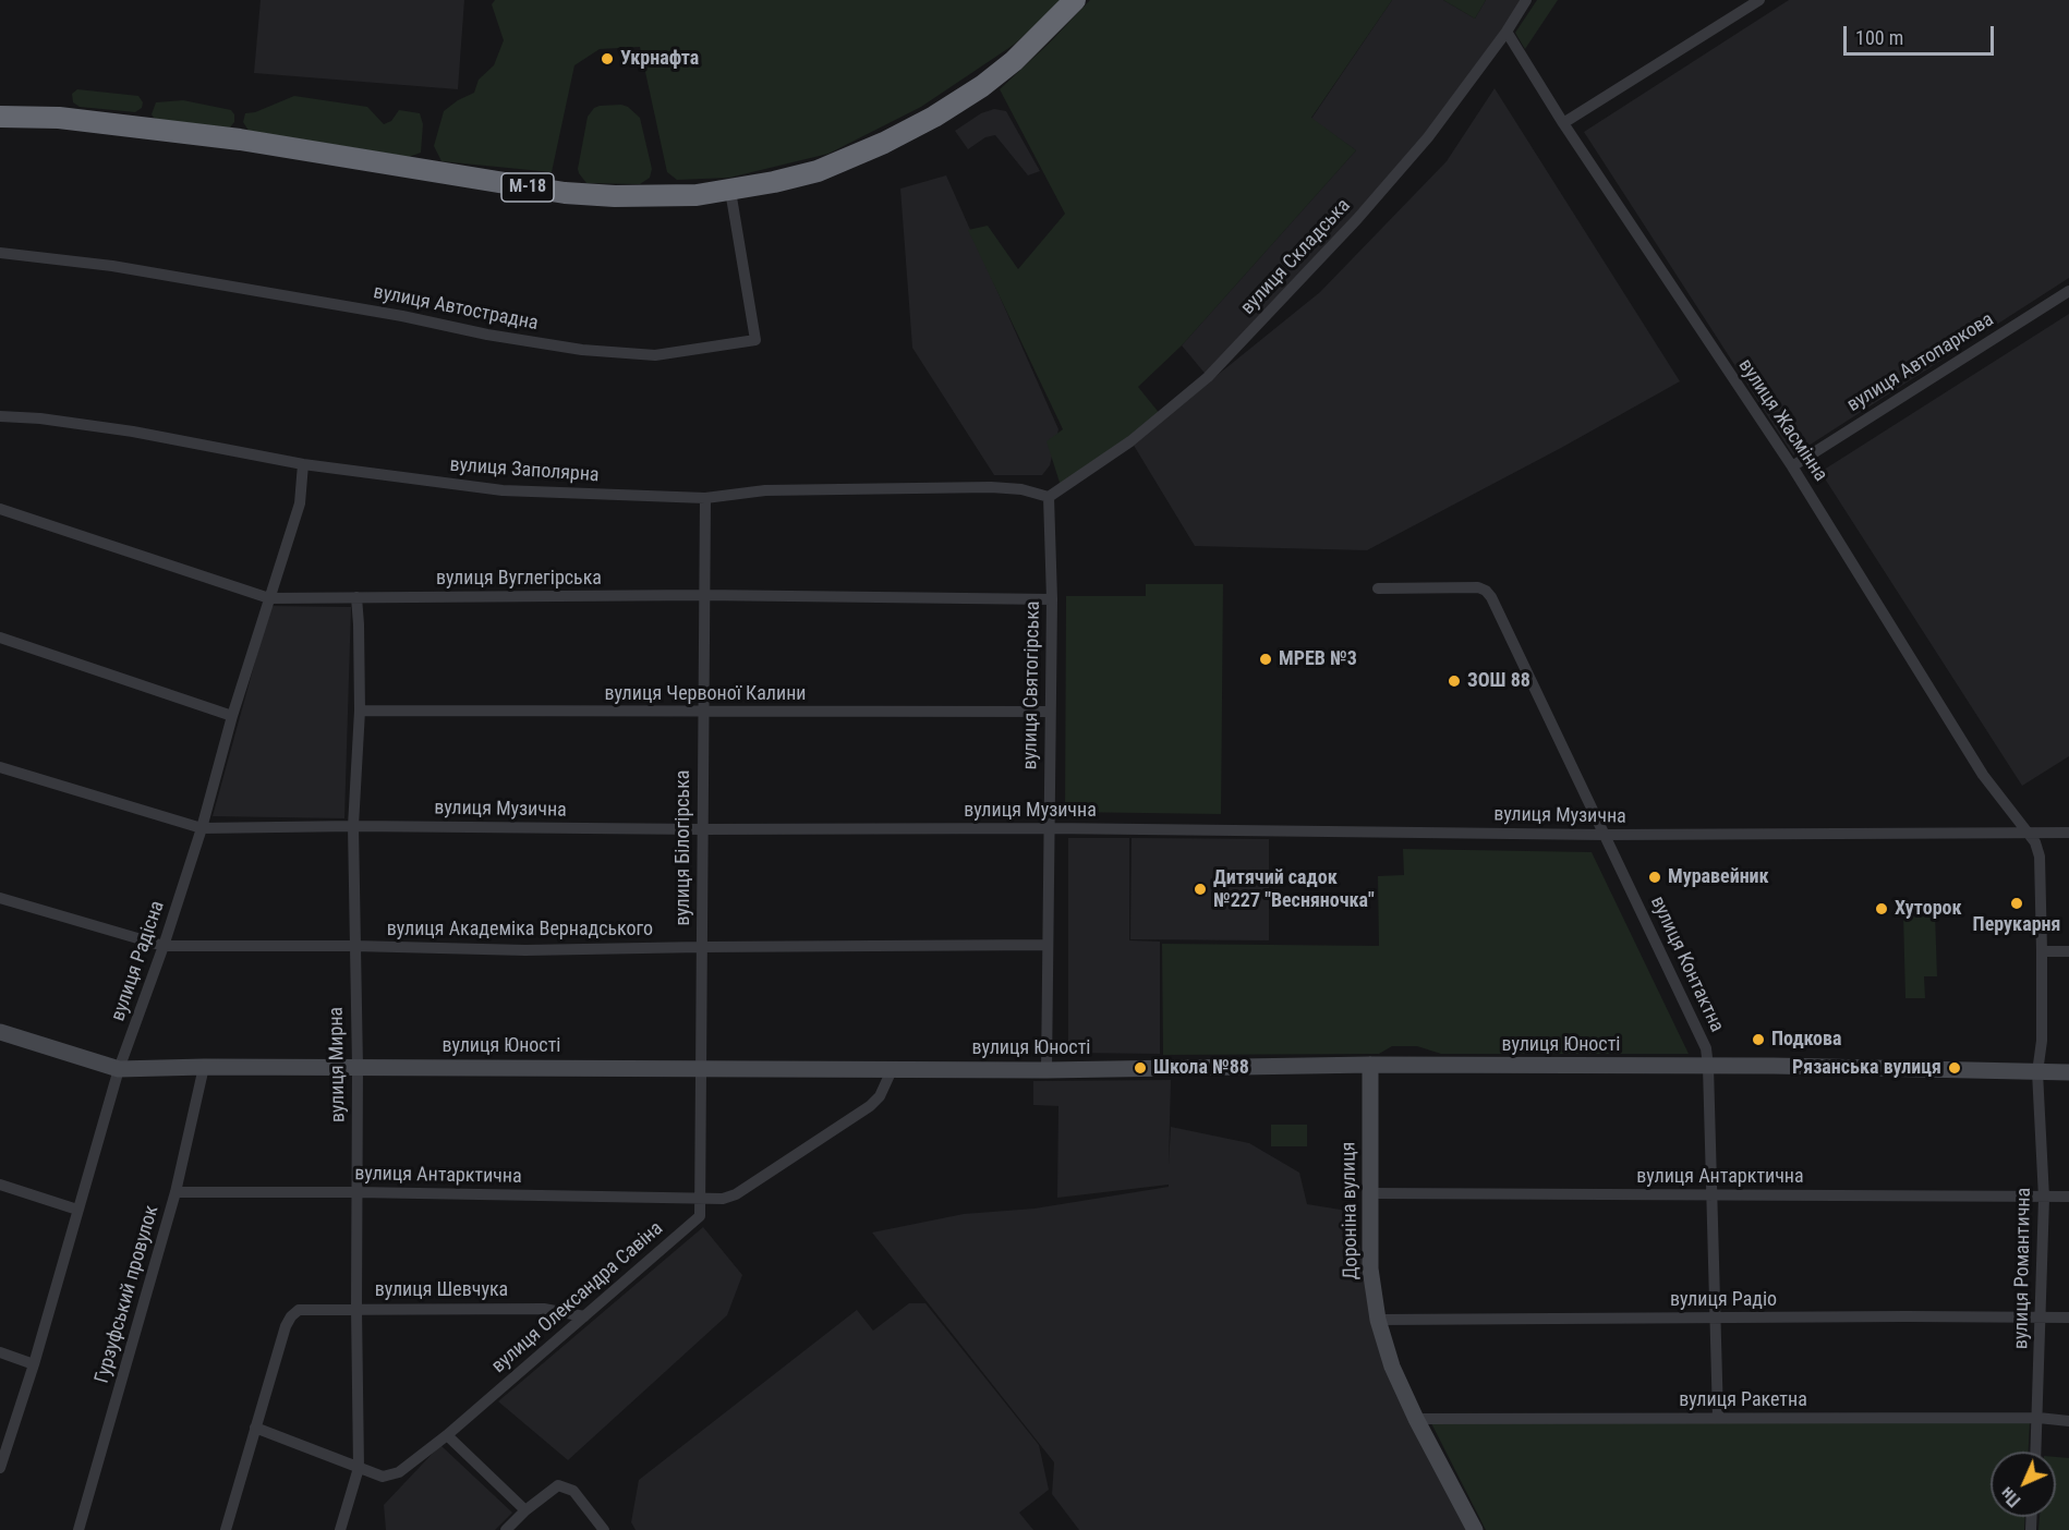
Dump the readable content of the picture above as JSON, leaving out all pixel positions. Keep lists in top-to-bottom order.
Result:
{
  "streets": {
    "highway": ["М-18"],
    "street": [
      "вулиця Складська",
      "вулиця Автострадна",
      "вулиця Автопаркова",
      "вулиця Жасмінна",
      "вулиця Заполярна",
      "вулиця Вуглегірська",
      "вулиця Святогірська",
      "вулиця Червоної Калини",
      "вулиця Музична",
      "вулиця Білогірська",
      "вулиця Академіка Вернадського",
      "вулиця Радісна",
      "вулиця Контактна",
      "вулиця Юності",
      "вулиця Мирна",
      "вулиця Антарктична",
      "Дороніна вулиця",
      "вулиця Романтична",
      "вулиця Шевчука",
      "Гурзуфський провулок",
      "вулиця Олександра Савіна",
      "вулиця Радіо",
      "вулиця Ракетна"
    ]
  },
  "crossings": [
    ["М-18", "вулиця Автострадна"],
    ["вулиця Складська", "вулиця Жасмінна"],
    ["вулиця Складська", "вулиця Заполярна"],
    ["вулиця Складська", "вулиця Святогірська"],
    ["вулиця Автопаркова", "вулиця Жасмінна"],
    ["вулиця Жасмінна", "вулиця Музична"],
    ["вулиця Жасмінна", "вулиця Романтична"],
    ["вулиця Заполярна", "вулиця Святогірська"],
    ["вулиця Заполярна", "вулиця Білогірська"],
    ["вулиця Заполярна", "вулиця Радісна"],
    ["вулиця Вуглегірська", "вулиця Святогірська"],
    ["вулиця Вуглегірська", "вулиця Білогірська"],
    ["вулиця Вуглегірська", "вулиця Радісна"],
    ["вулиця Вуглегірська", "вулиця Мирна"],
    ["вулиця Святогірська", "вулиця Червоної Калини"],
    ["вулиця Святогірська", "вулиця Музична"],
    ["вулиця Святогірська", "вулиця Академіка Вернадського"],
    ["вулиця Святогірська", "вулиця Юності"],
    ["вулиця Червоної Калини", "вулиця Білогірська"],
    ["вулиця Червоної Калини", "вулиця Мирна"],
    ["вулиця Музична", "вулиця Білогірська"],
    ["вулиця Музична", "вулиця Радісна"],
    ["вулиця Музична", "вулиця Контактна"],
    ["вулиця Музична", "вулиця Мирна"],
    ["вулиця Білогірська", "вулиця Академіка Вернадського"],
    ["вулиця Білогірська", "вулиця Юності"],
    ["вулиця Білогірська", "вулиця Антарктична"],
    ["вулиця Білогірська", "вулиця Олександра Савіна"],
    ["вулиця Академіка Вернадського", "вулиця Радісна"],
    ["вулиця Академіка Вернадського", "вулиця Мирна"],
    ["вулиця Радісна", "вулиця Юності"],
    ["вулиця Контактна", "вулиця Юності"],
    ["вулиця Контактна", "вулиця Антарктична"],
    ["вулиця Контактна", "вулиця Радіо"],
    ["вулиця Контактна", "вулиця Ракетна"],
    ["вулиця Юності", "вулиця Мирна"],
    ["вулиця Юності", "Дороніна вулиця"],
    ["вулиця Юності", "вулиця Романтична"],
    ["вулиця Юності", "Гурзуфський провулок"],
    ["вулиця Мирна", "вулиця Антарктична"],
    ["вулиця Мирна", "вулиця Шевчука"],
    ["вулиця Мирна", "вулиця Олександра Савіна"],
    ["вулиця Антарктична", "Дороніна вулиця"],
    ["вулиця Антарктична", "вулиця Романтична"],
    ["вулиця Антарктична", "Гурзуфський провулок"],
    ["вулиця Антарктична", "вулиця Олександра Савіна"],
    ["Дороніна вулиця", "вулиця Радіо"],
    ["Дороніна вулиця", "вулиця Ракетна"],
    ["вулиця Романтична", "вулиця Радіо"],
    ["вулиця Романтична", "вулиця Ракетна"],
    ["вулиця Шевчука", "вулиця Олександра Савіна"]
  ],
  "places": [
    "Укрнафта",
    "МРЕВ №3",
    "ЗОШ 88",
    "Муравейник",
    "Дитячий садок №227 \"Весняночка\"",
    "Перукарня",
    "Хуторок",
    "Подкова",
    "Школа №88",
    "Рязанська вулиця"
  ],
  "scale_bar": "100 m",
  "north": "bottom left"
}
